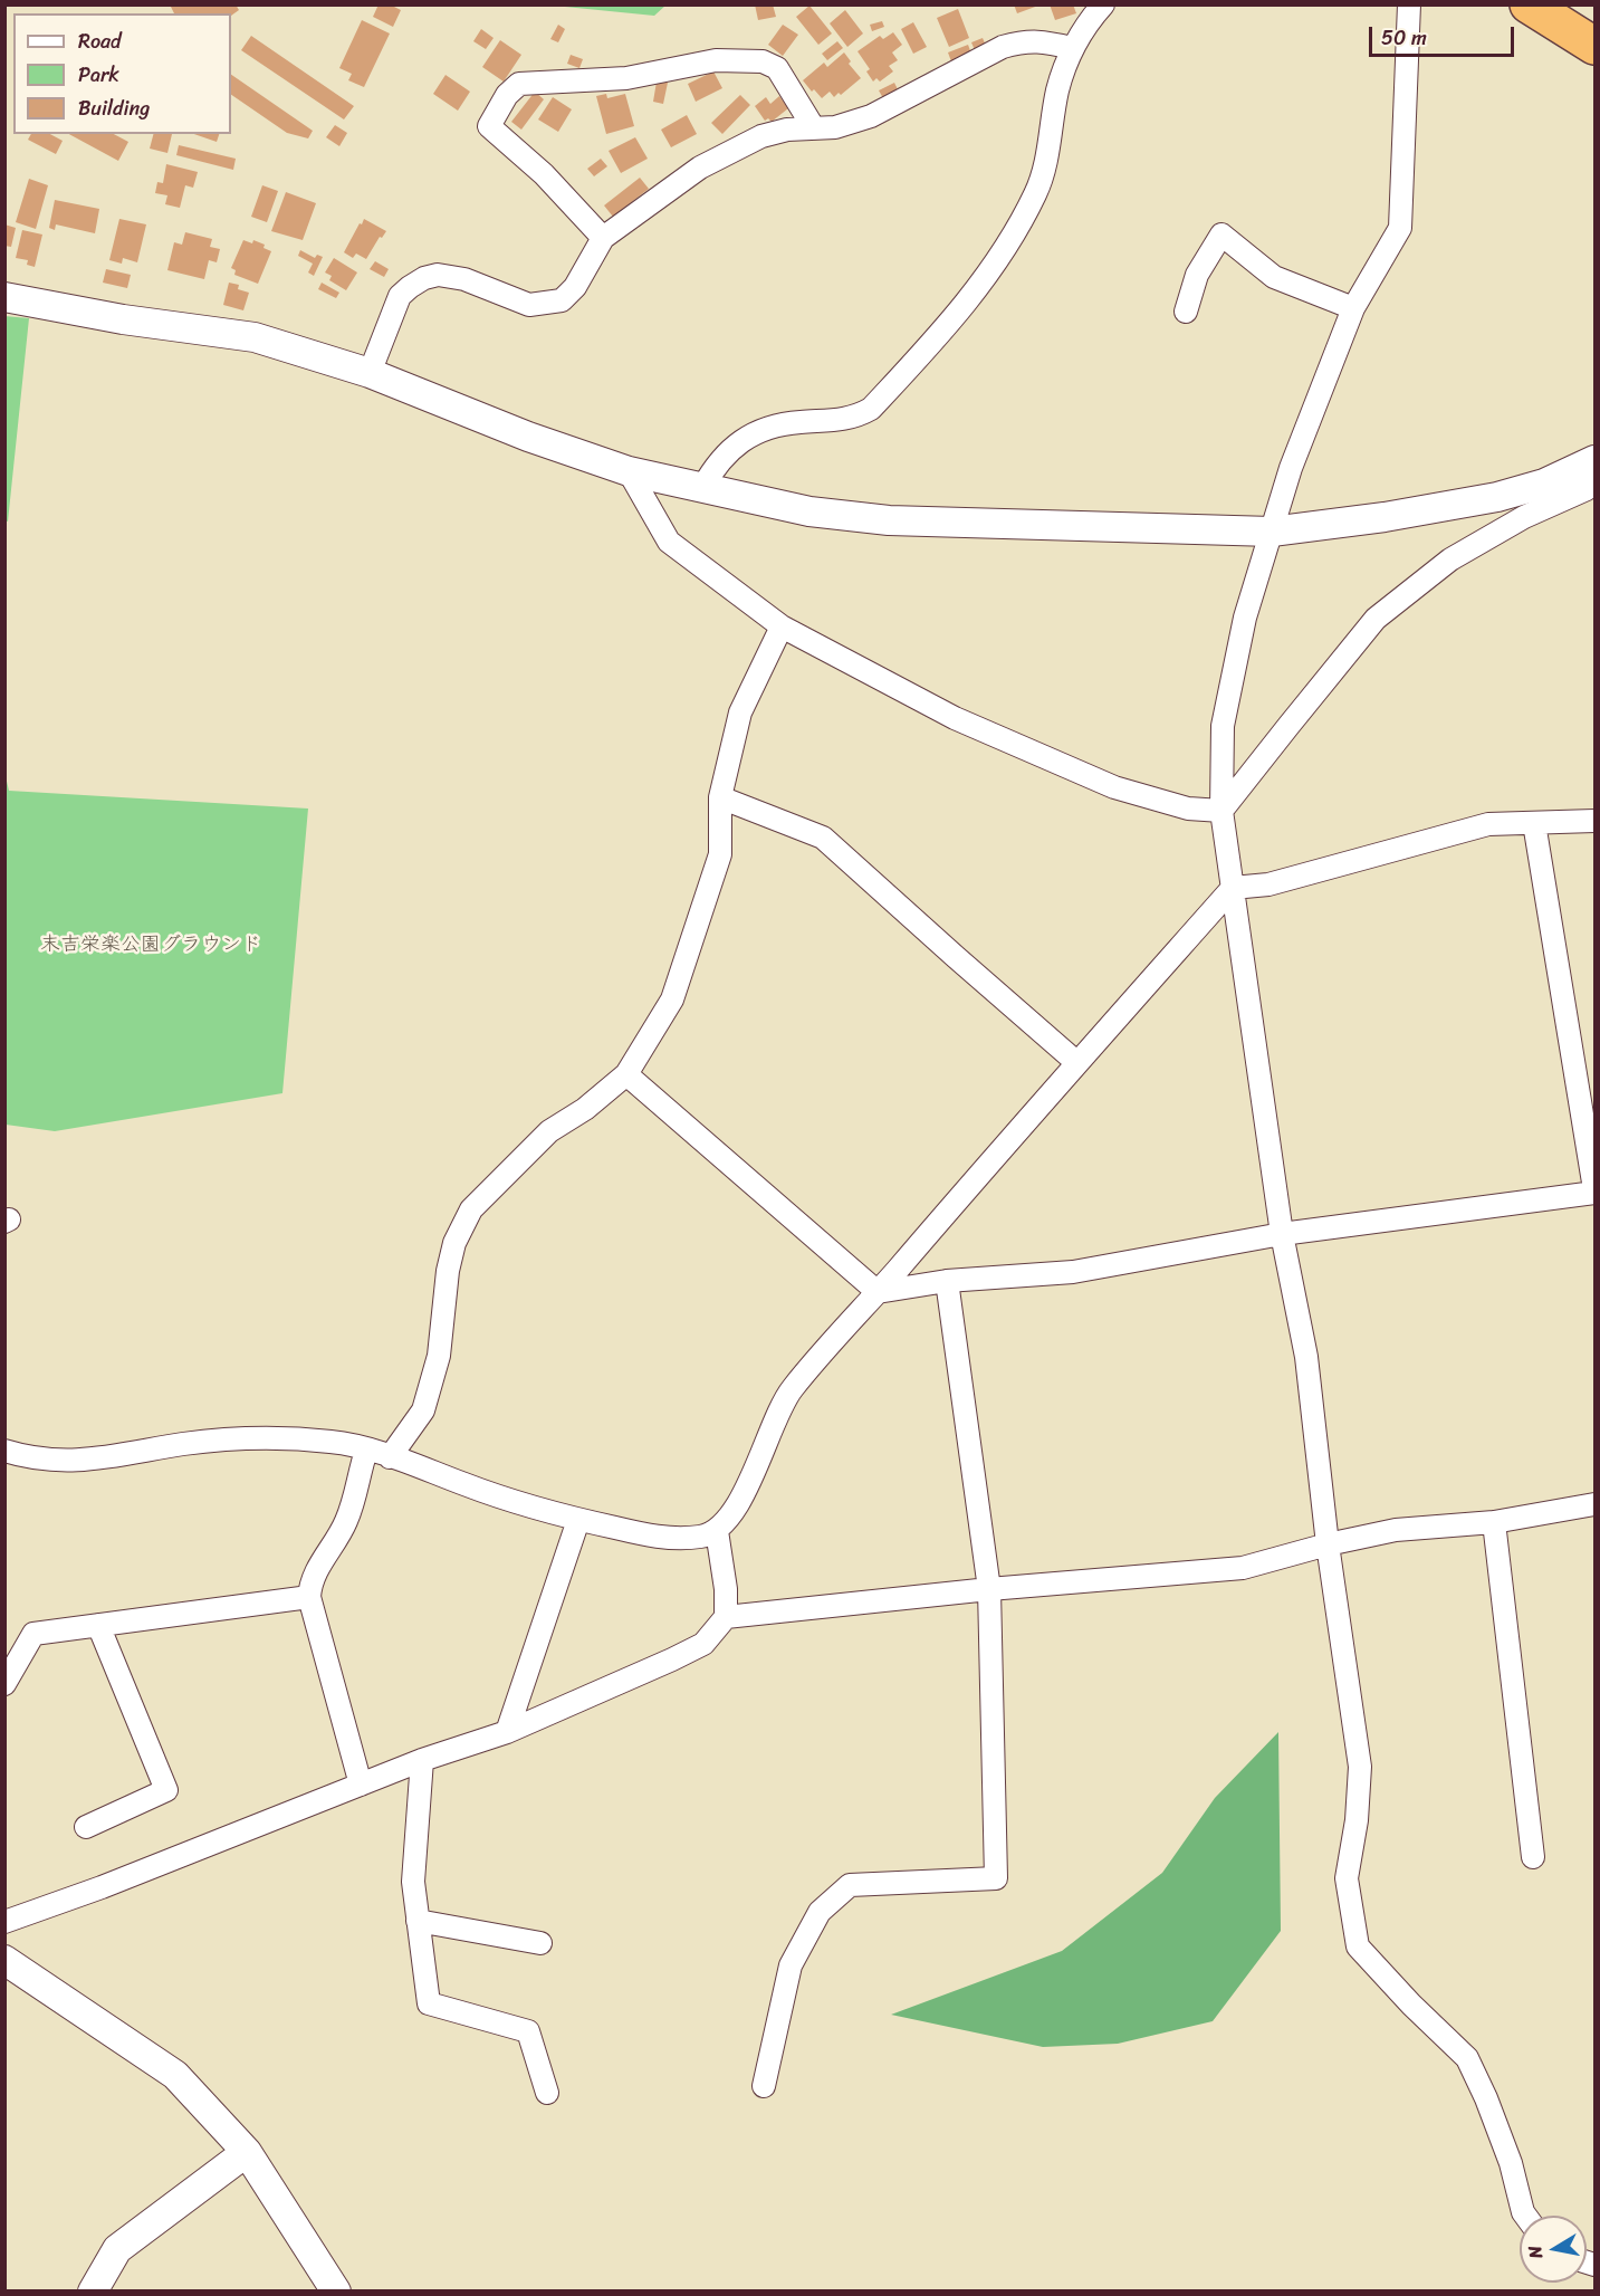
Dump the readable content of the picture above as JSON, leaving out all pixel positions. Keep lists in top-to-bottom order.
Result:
{
  "parks": ["末吉栄楽公園グラウンド"],
  "legend": ["Road", "Park", "Building"],
  "scale_bar": "50 m",
  "north": "left"
}
